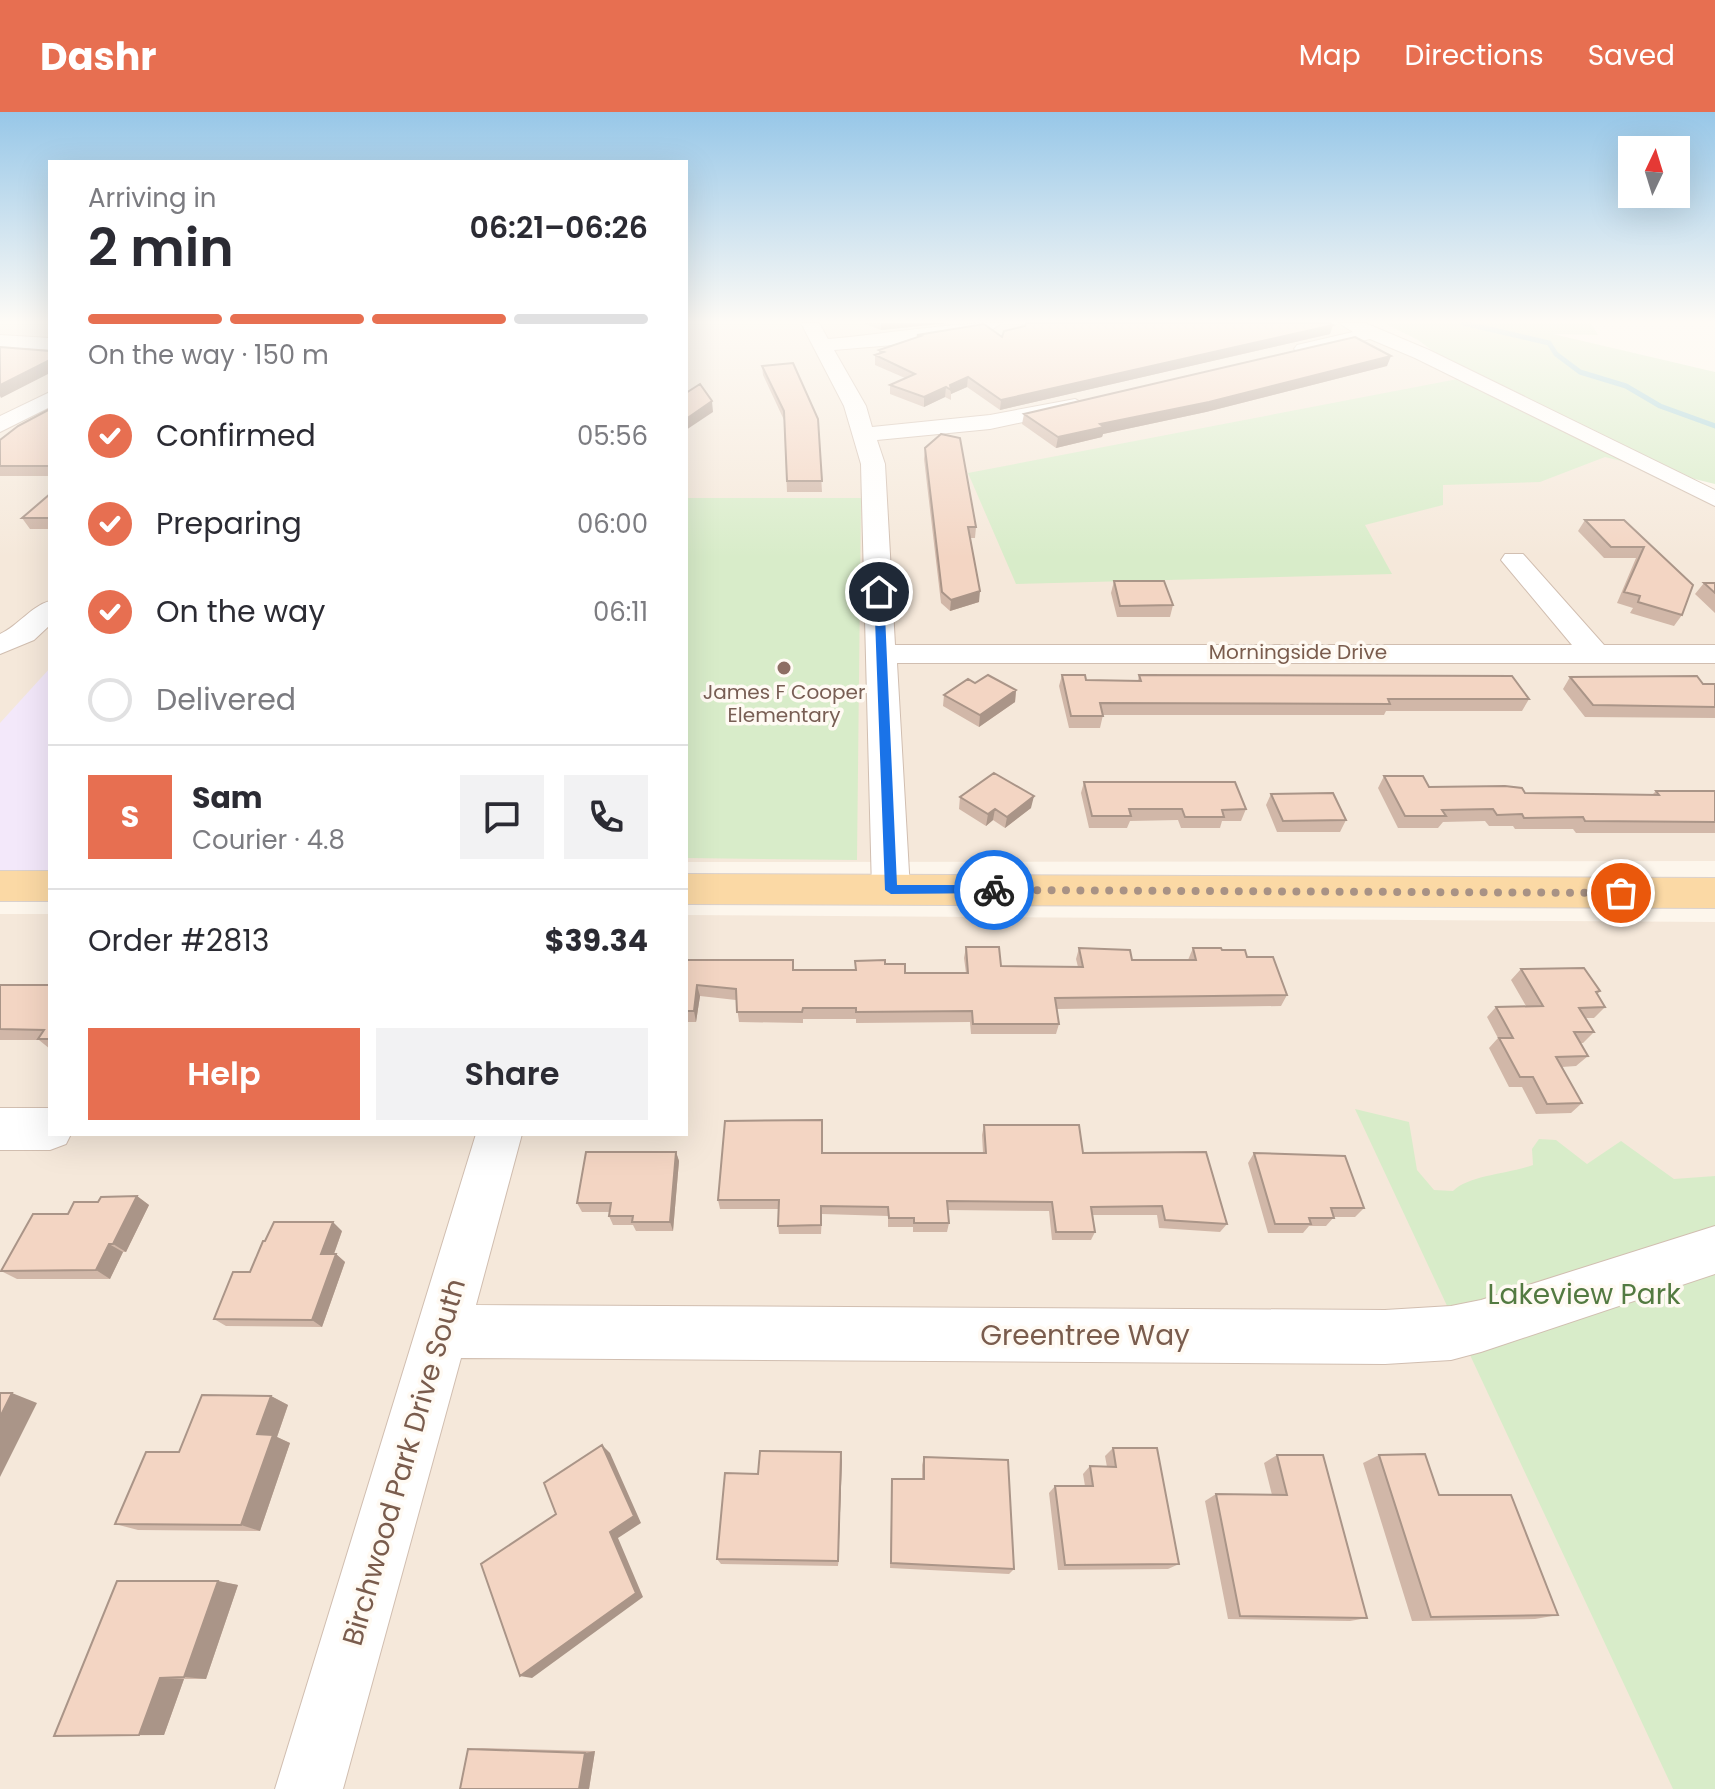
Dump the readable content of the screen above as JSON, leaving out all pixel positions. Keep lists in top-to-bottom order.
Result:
{
  "streets": {
    "street": ["Morningside Drive", "Greentree Way", "Birchwood Park Drive South"]
  },
  "crossings": [
    ["Greentree Way", "Birchwood Park Drive South"]
  ],
  "parks": ["Lakeview Park"],
  "places": ["James F Cooper Elementary"],
  "north": "top",
  "page": {
    "header": "Dashr",
    "nav": ["Map", "Directions", "Saved"],
    "heading": ["2 min", "Arriving in", "06:21–06:26"],
    "panel": [
      "Sam",
      "Courier · 4.8",
      "Order #2813",
      "$39.34"
    ],
    "bar": "On the way · 150 m",
    "list": [
      ["Confirmed", "05:56"],
      ["Preparing", "06:00"],
      ["On the way", "06:11"],
      "Delivered"
    ],
    "round": "S",
    "buttons": ["Help", "Share"]
  }
}
